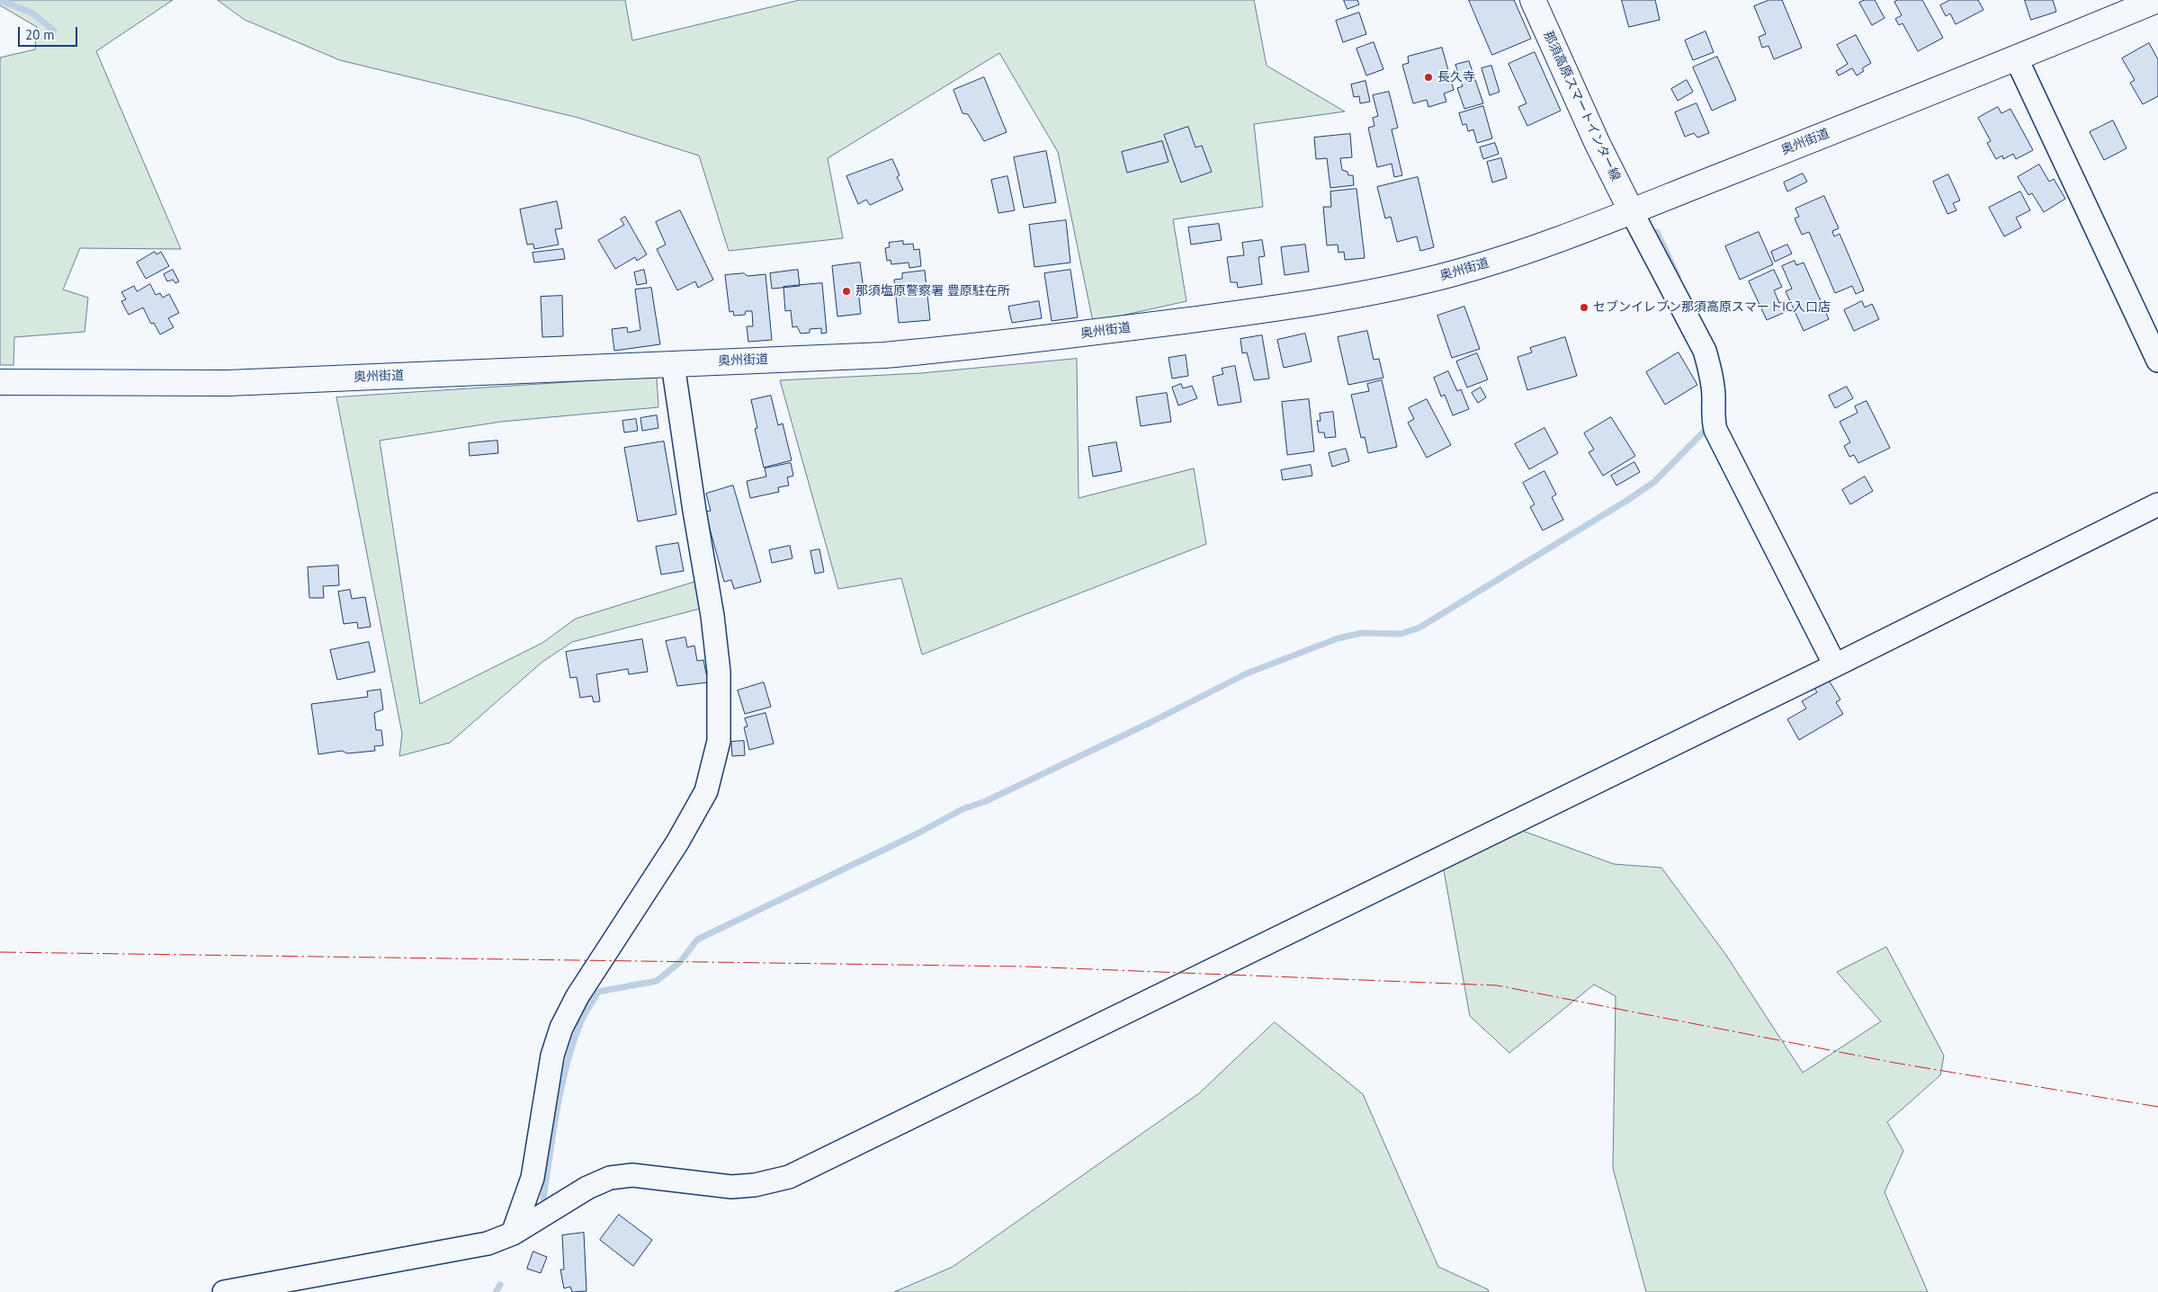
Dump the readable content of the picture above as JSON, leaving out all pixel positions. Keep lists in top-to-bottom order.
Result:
{
  "streets": {
    "main road": ["那須高原スマートインター線", "奥州街道"]
  },
  "crossings": [
    ["那須高原スマートインター線", "奥州街道"]
  ],
  "places": ["長久寺", "那須塩原警察署 豊原駐在所", "セブンイレブン那須高原スマートIC入口店"],
  "scale_bar": "20 m"
}
